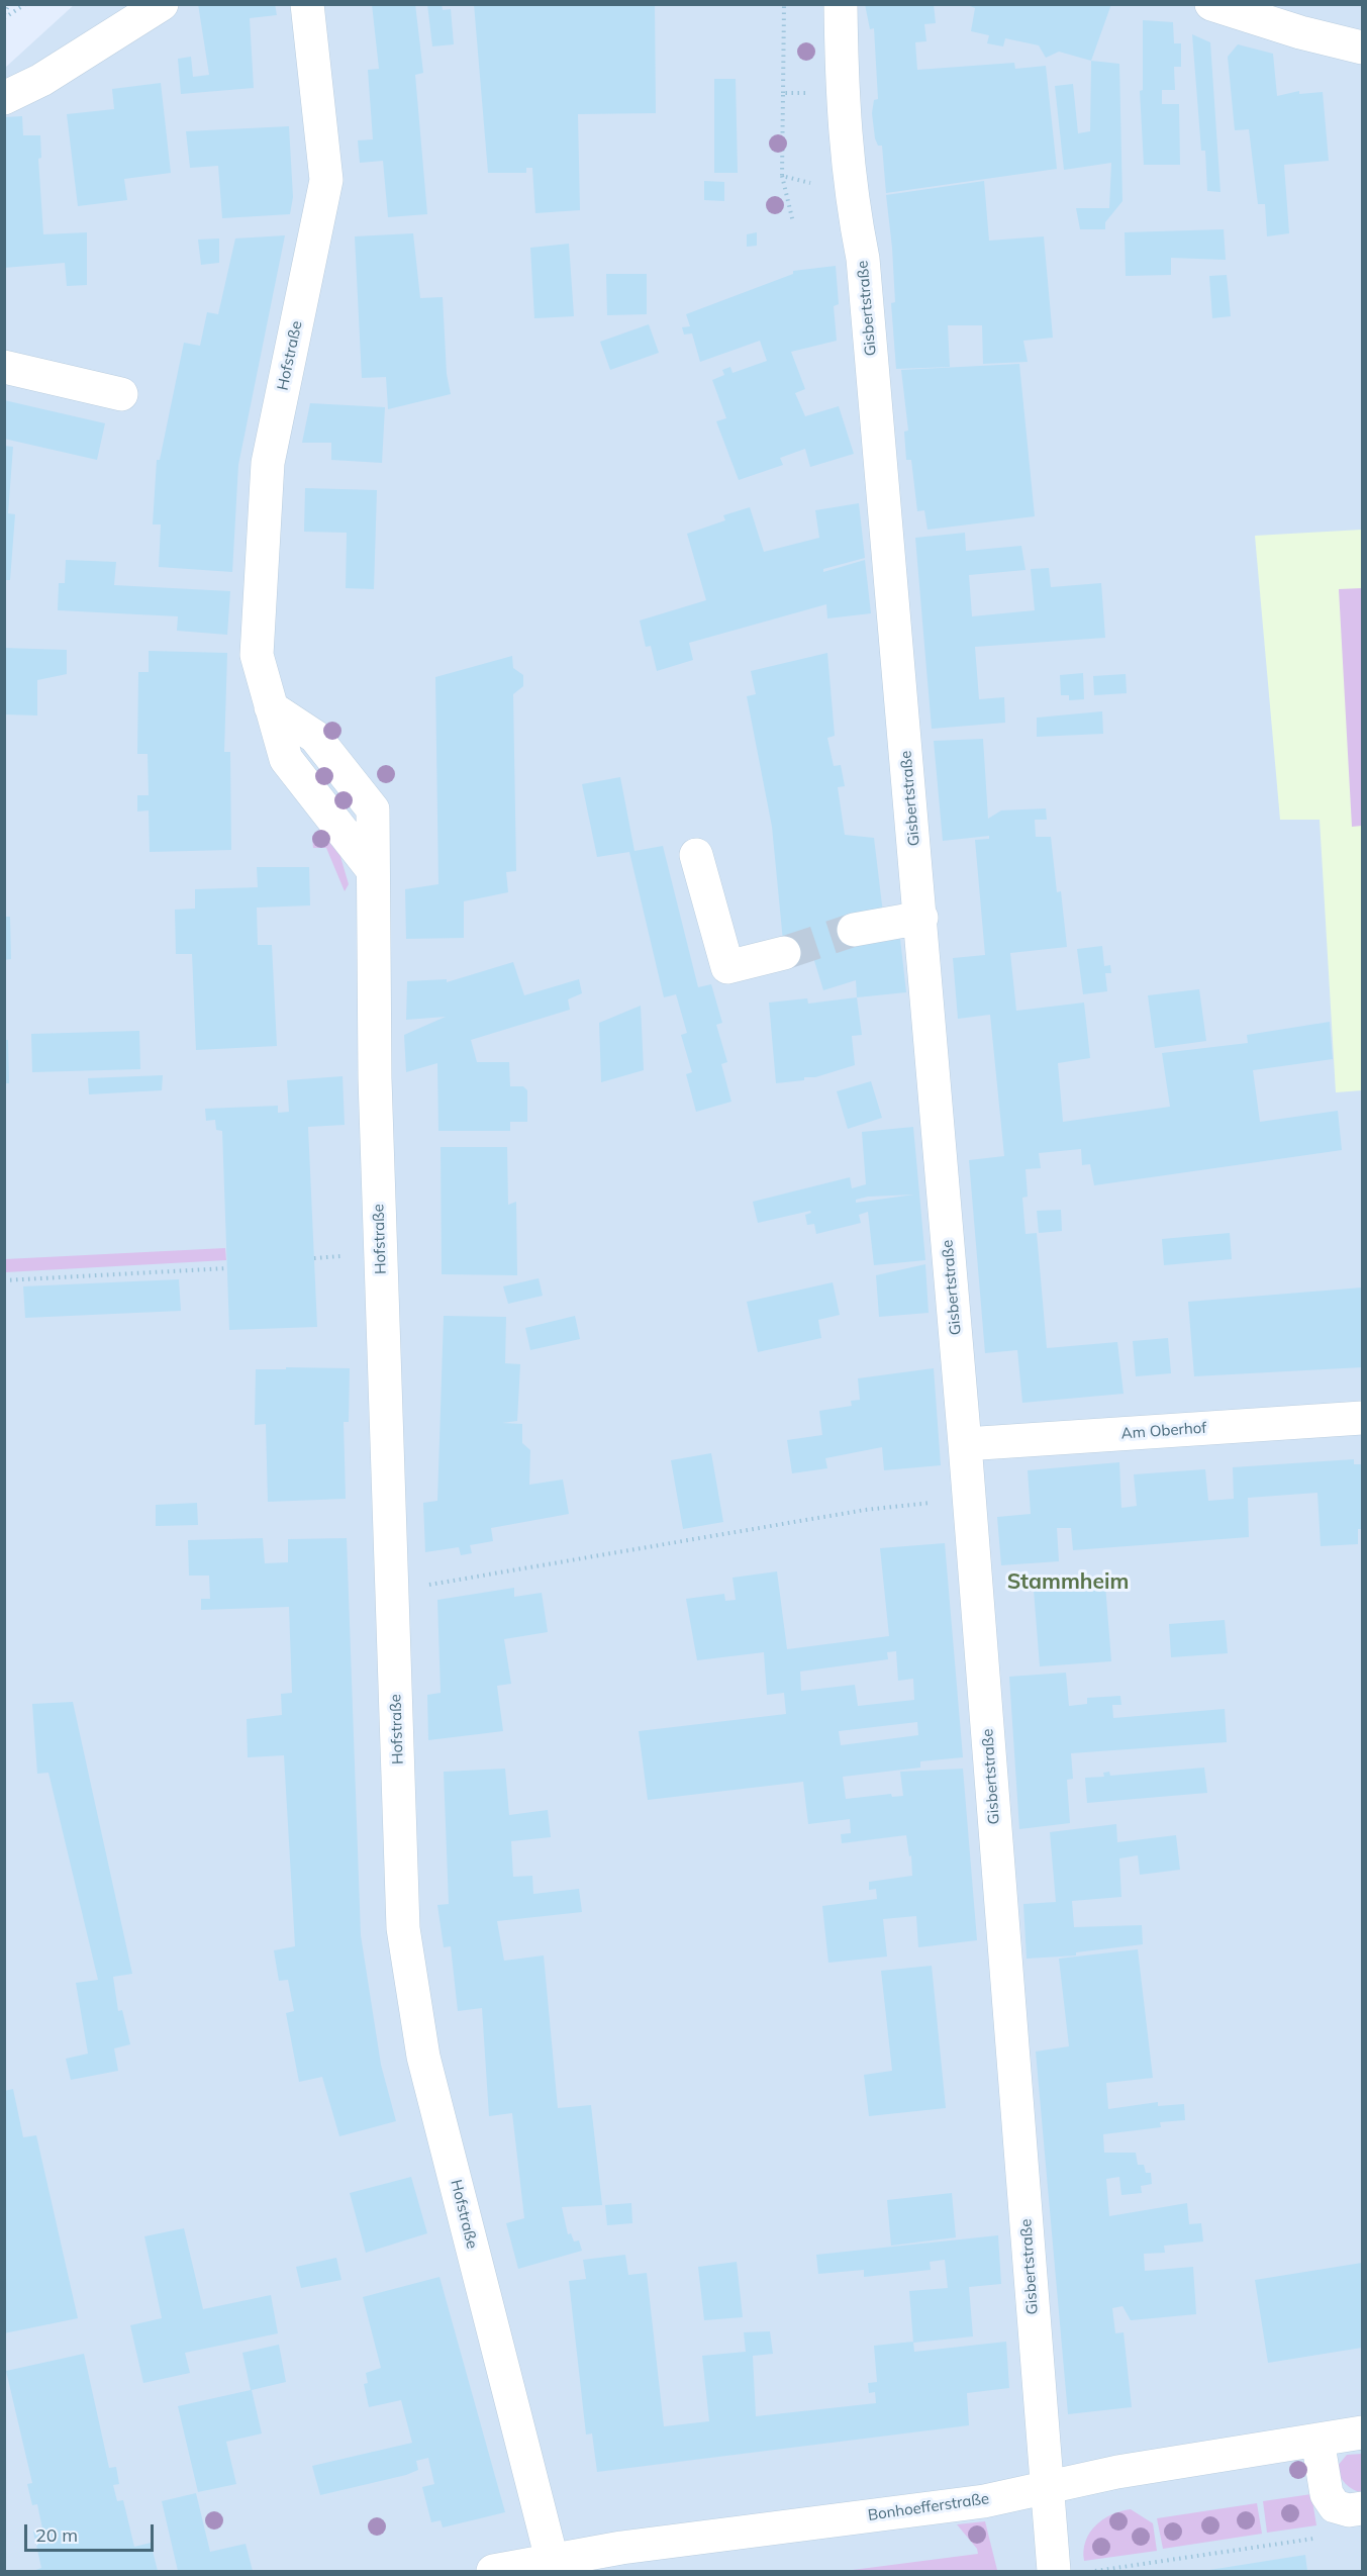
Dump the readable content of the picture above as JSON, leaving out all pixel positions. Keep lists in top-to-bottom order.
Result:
{
  "streets": {
    "street": [
      "Gisbertstraße",
      "Hofstraße",
      "Am Oberhof",
      "Bonhoefferstraße"
    ]
  },
  "crossings": [
    ["Gisbertstraße", "Am Oberhof"],
    ["Gisbertstraße", "Bonhoefferstraße"],
    ["Hofstraße", "Bonhoefferstraße"]
  ],
  "districts": ["Stammheim"],
  "scale_bar": "20 m"
}
